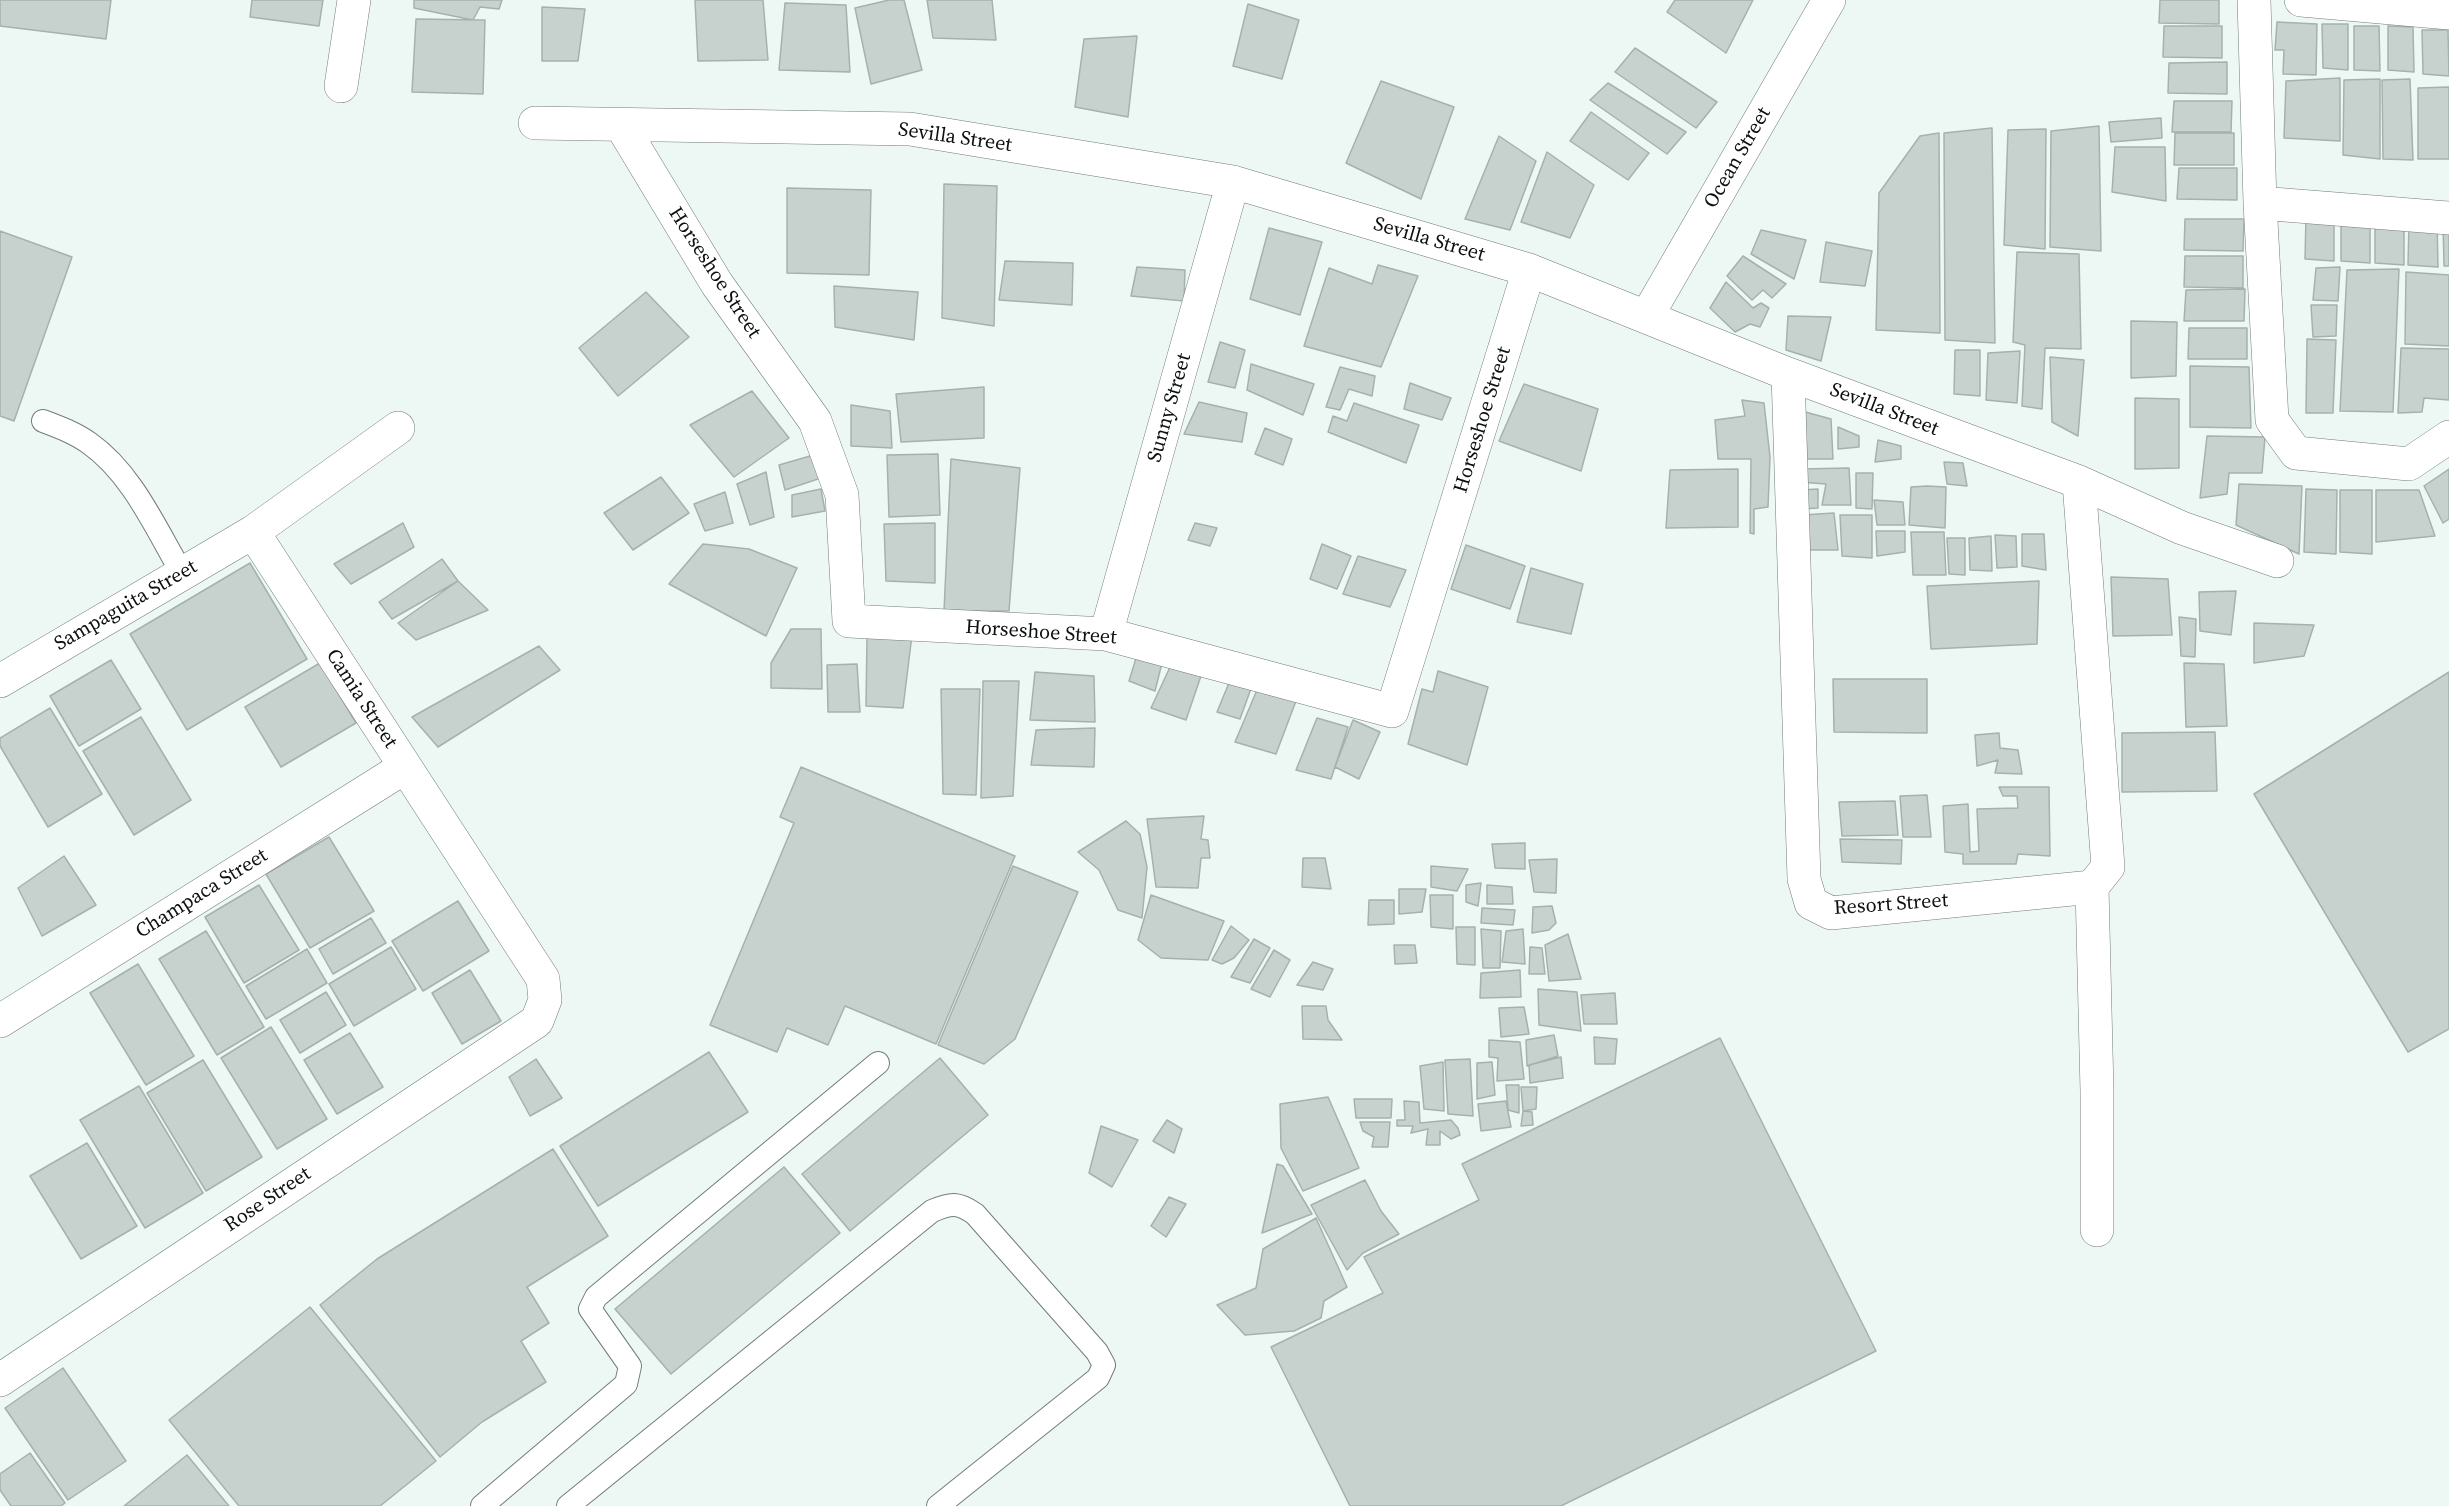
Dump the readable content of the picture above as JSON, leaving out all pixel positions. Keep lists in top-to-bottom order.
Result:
{
  "streets": {
    "street": [
      "Sevilla Street",
      "Ocean Street",
      "Horseshoe Street",
      "Sunny Street",
      "Sampaguita Street",
      "Camia Street",
      "Champaca Street",
      "Resort Street",
      "Rose Street"
    ]
  },
  "crossings": [
    ["Sevilla Street", "Ocean Street"],
    ["Sevilla Street", "Horseshoe Street"],
    ["Sevilla Street", "Sunny Street"],
    ["Sevilla Street", "Resort Street"],
    ["Horseshoe Street", "Sunny Street"],
    ["Sampaguita Street", "Camia Street"],
    ["Camia Street", "Champaca Street"],
    ["Camia Street", "Rose Street"]
  ]
}
